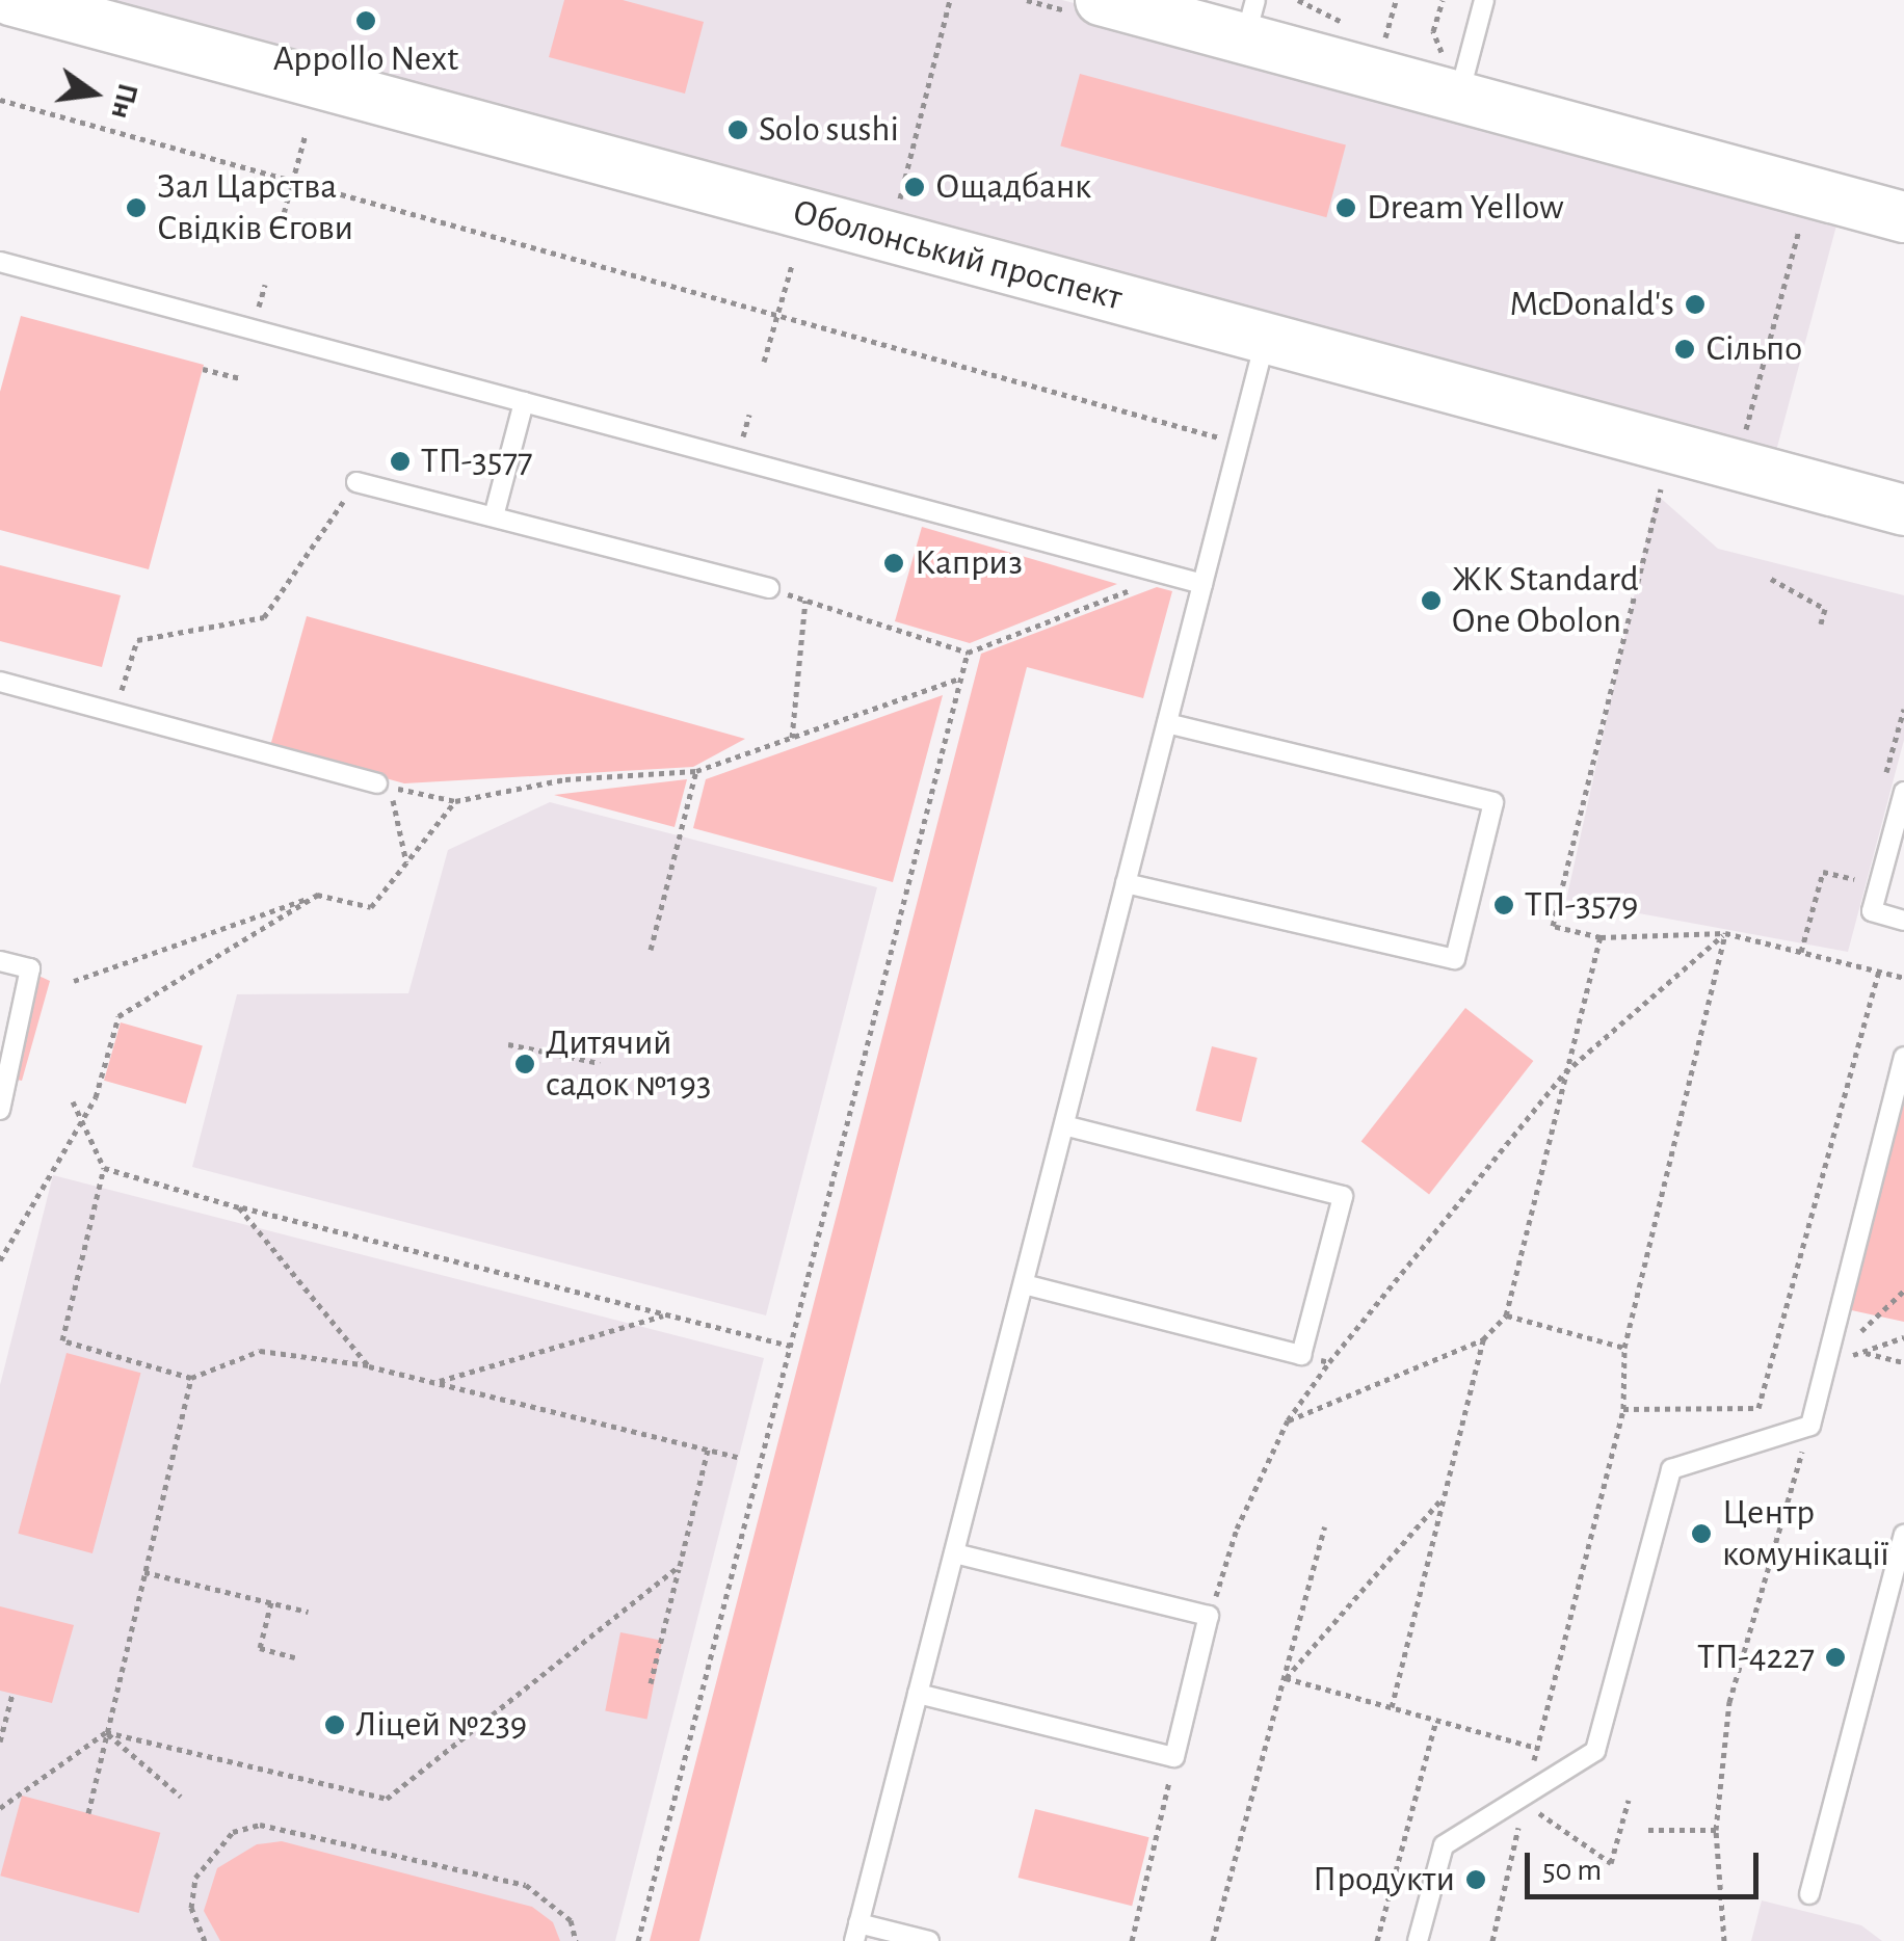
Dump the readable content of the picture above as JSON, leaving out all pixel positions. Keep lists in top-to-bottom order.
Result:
{
  "streets": {
    "main road": ["Оболонський проспект"]
  },
  "places": [
    "Appollo Next",
    "Solo sushi",
    "Ощадбанк",
    "Зал Царства Свідків Єгови",
    "Dream Yellow",
    "McDonald's",
    "Сільпо",
    "ТП-3577",
    "Каприз",
    "ЖК Standard One Obolon",
    "ТП-3579",
    "Дитячий садок №193",
    "Центр комунікації",
    "ТП-4227",
    "Ліцей №239",
    "Продукти"
  ],
  "scale_bar": "50 m",
  "north": "right"
}
